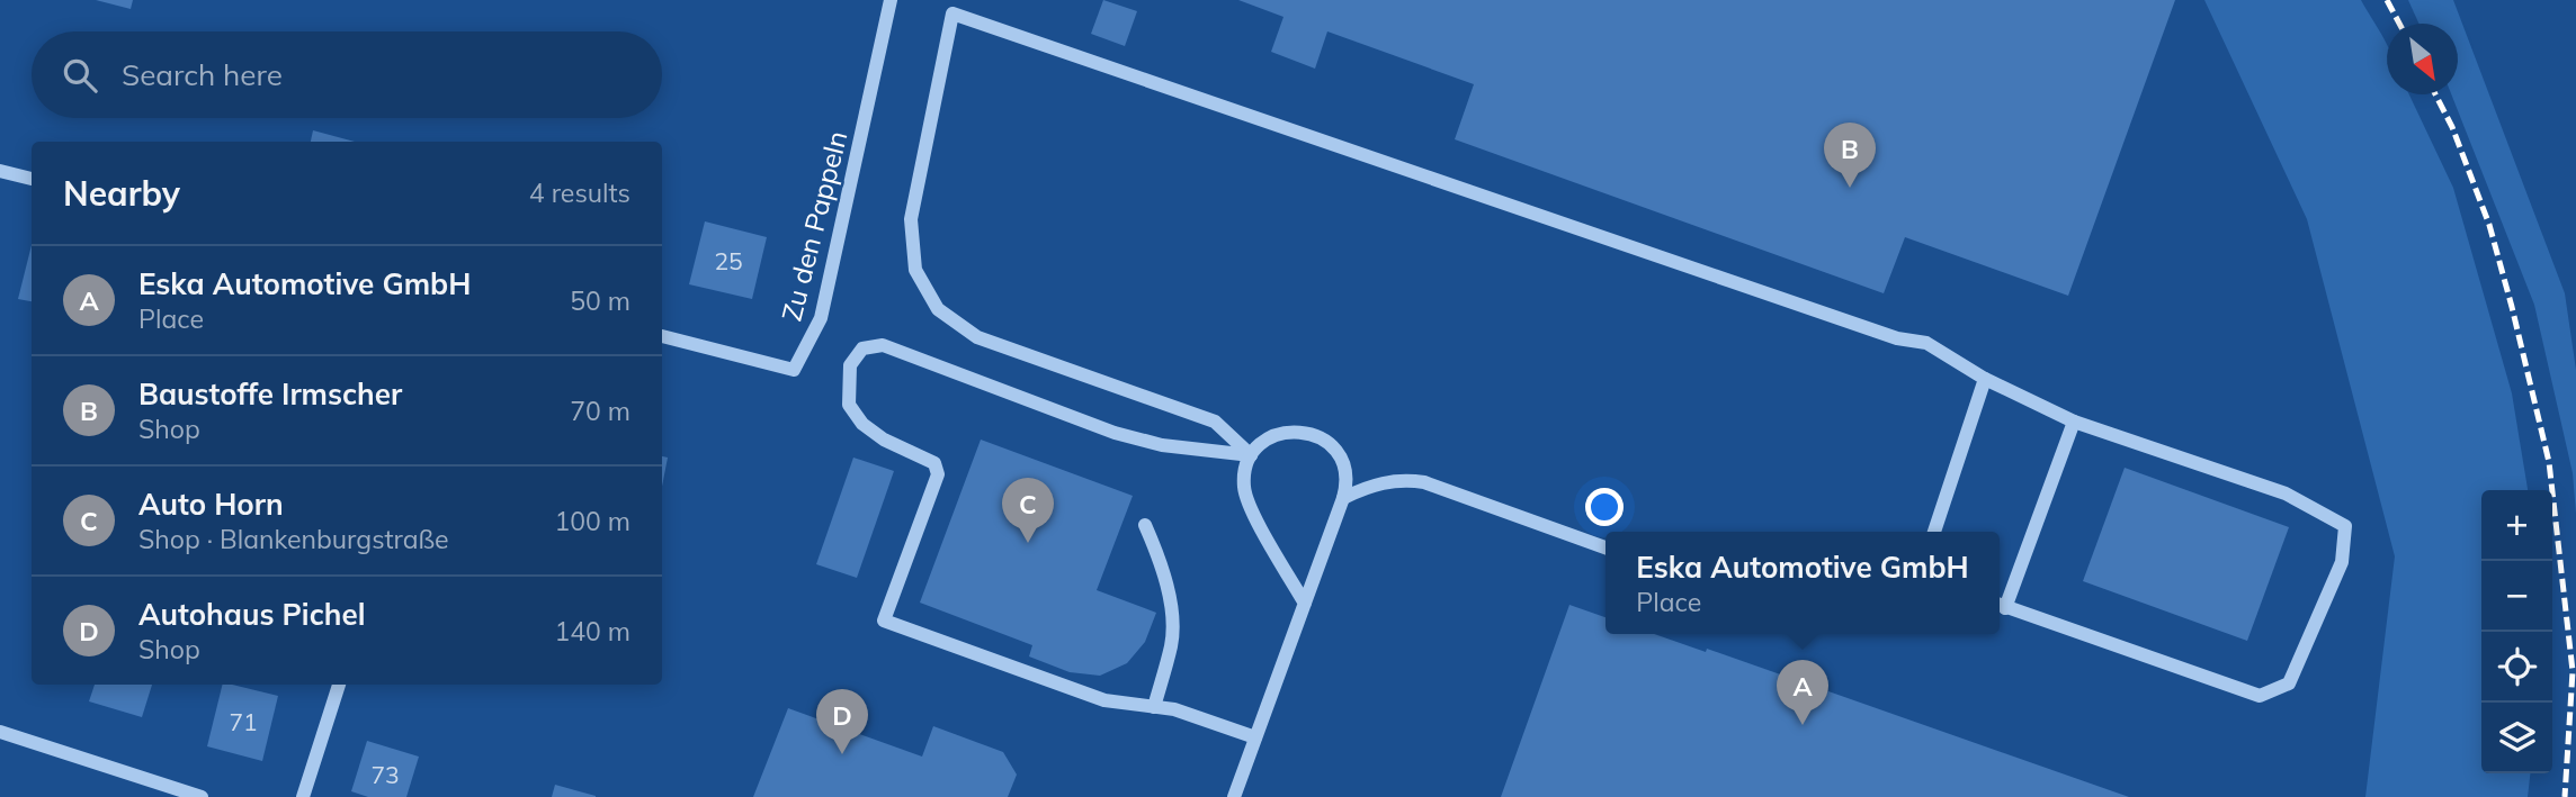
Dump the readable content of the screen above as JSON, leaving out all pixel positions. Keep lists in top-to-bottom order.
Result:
{
  "streets": {
    "street": ["Zu den Pappeln"]
  },
  "house_numbers": ["25", "71", "73"],
  "north": "bottom right",
  "page": {
    "search": "Search here",
    "pins": [
      "B",
      "C",
      "A",
      "D"
    ],
    "heading": ["Nearby", "4 results"],
    "list": [
      {
        "mark": "A",
        "name": "Eska Automotive GmbH",
        "note": "Place",
        "value": "50 m"
      },
      {
        "mark": "B",
        "name": "Baustoffe Irmscher",
        "note": "Shop",
        "value": "70 m"
      },
      {
        "mark": "C",
        "name": "Auto Horn",
        "note": "Shop · Blankenburgstraße",
        "value": "100 m"
      },
      {
        "mark": "D",
        "name": "Autohaus Pichel",
        "note": "Shop",
        "value": "140 m"
      }
    ],
    "map_buttons": ["+", "−"],
    "popup": ["Eska Automotive GmbH", "Place"]
  }
}
